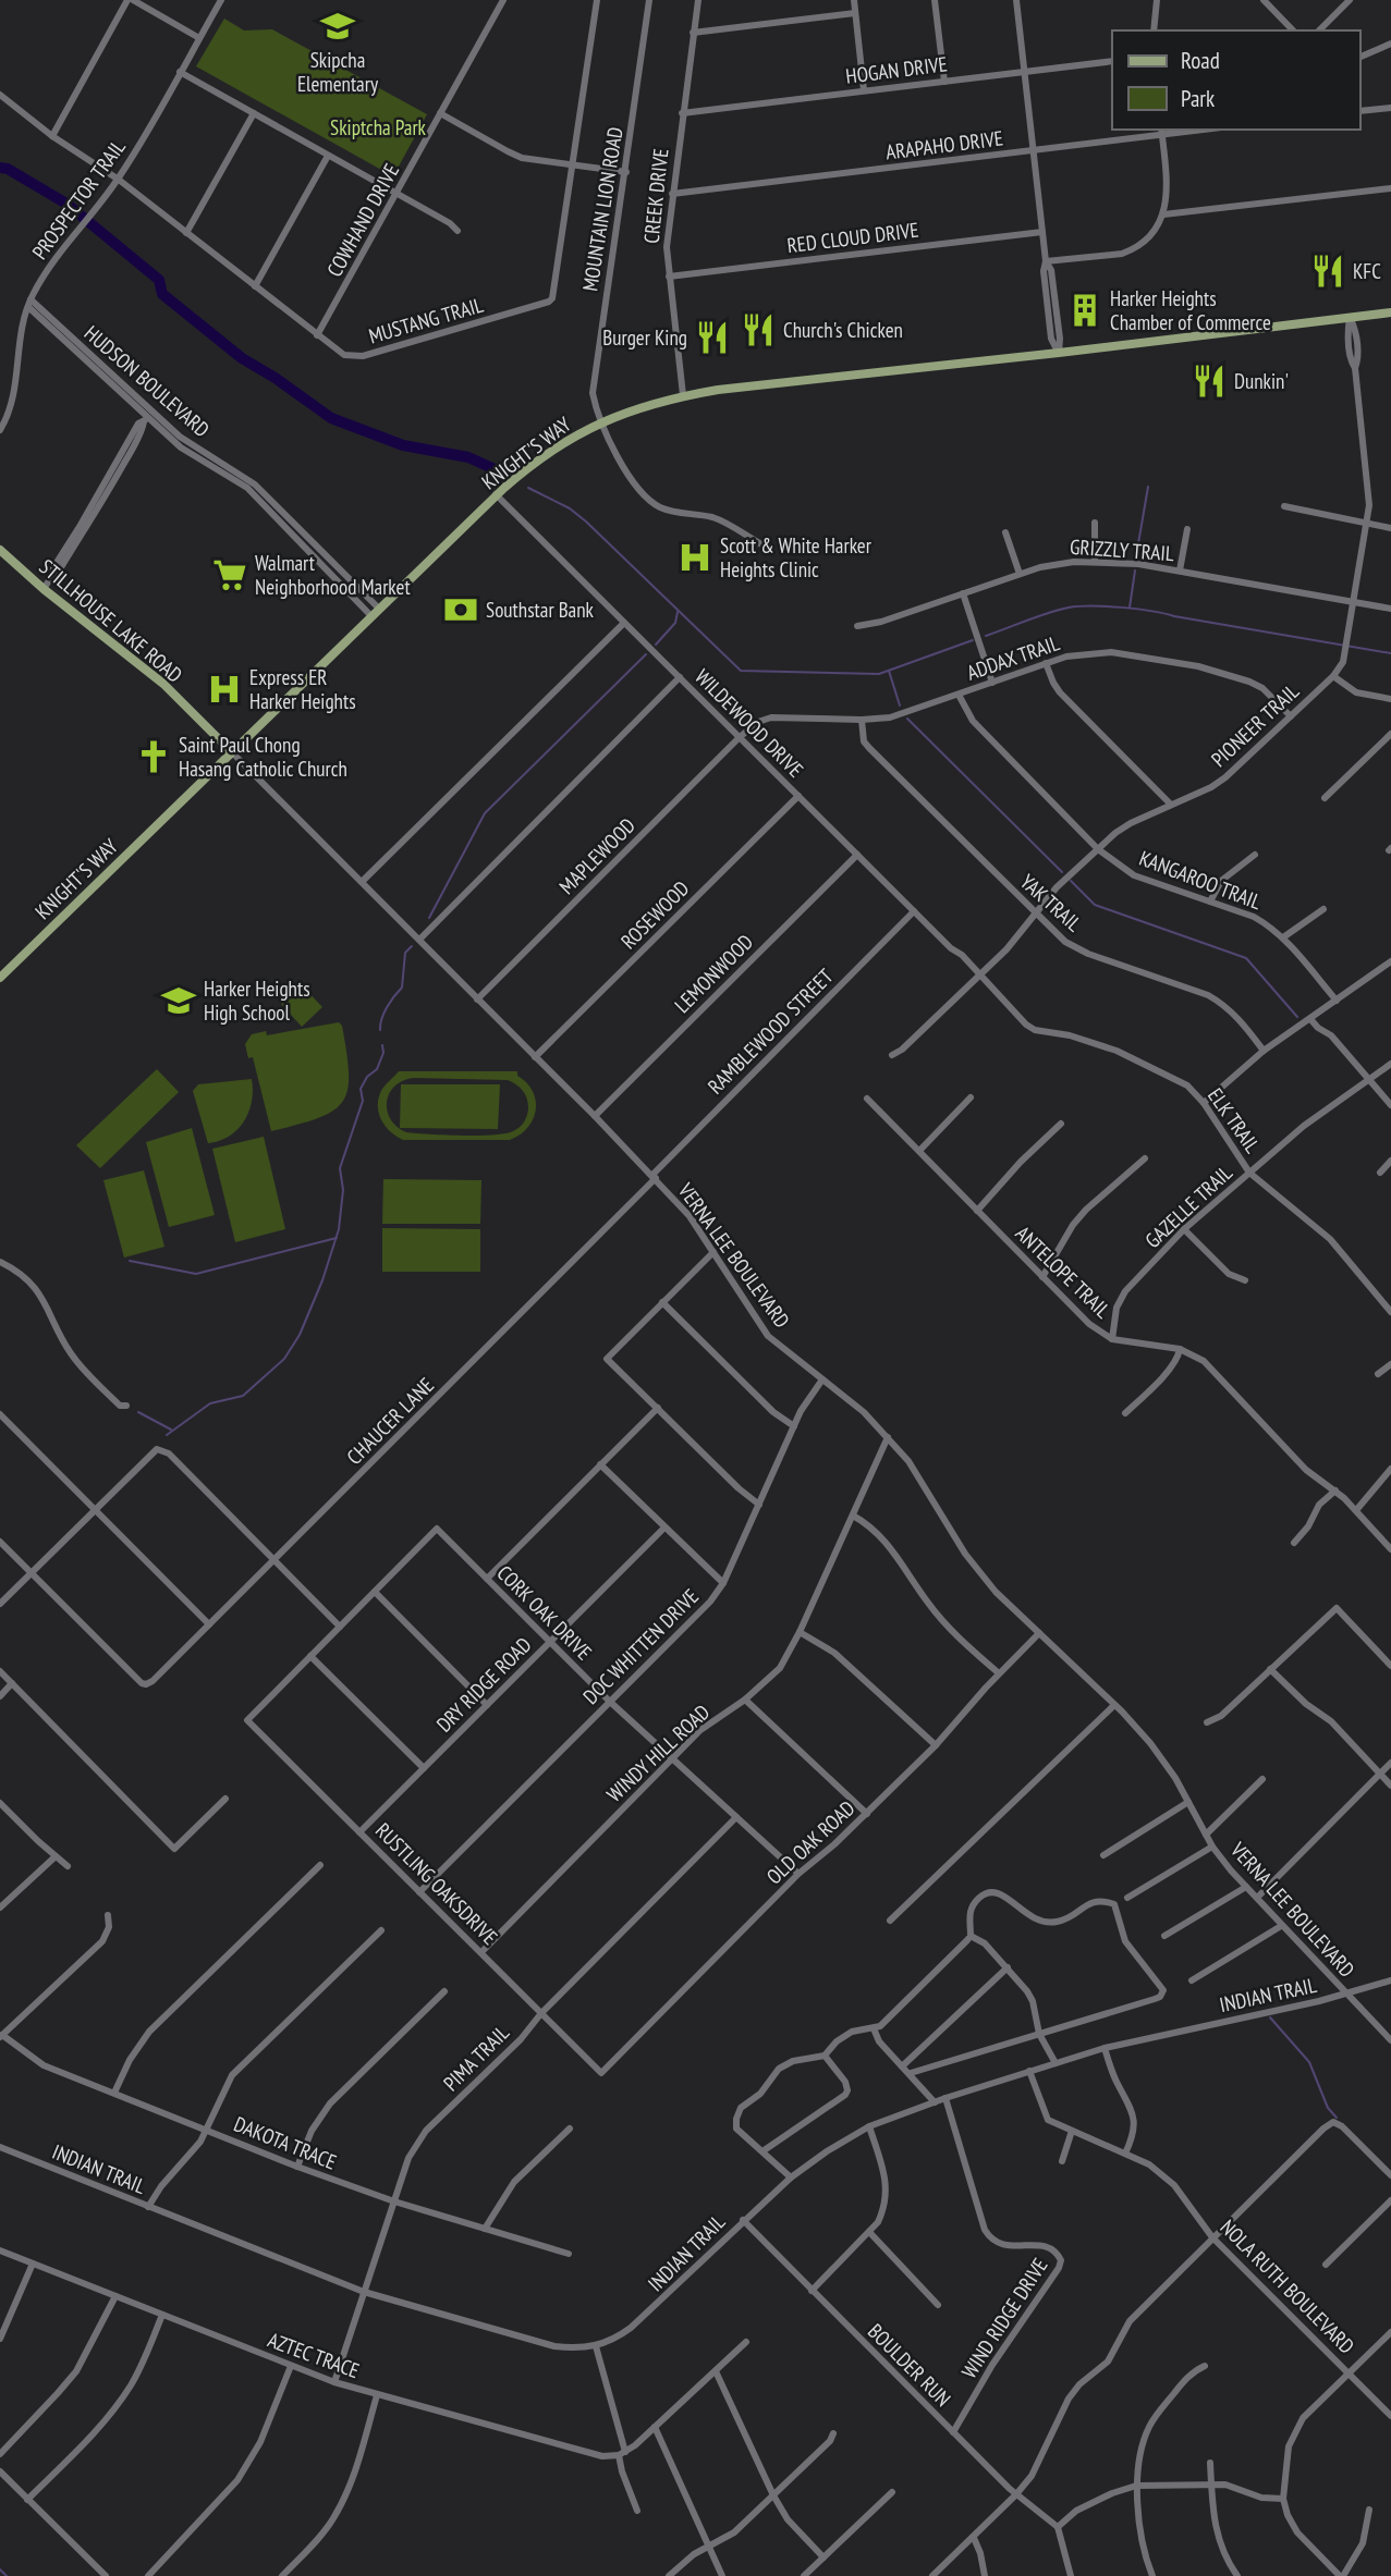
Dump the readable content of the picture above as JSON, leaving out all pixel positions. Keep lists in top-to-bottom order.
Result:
{
  "streets": {
    "main road": ["KNIGHT'S WAY", "STILLHOUSE LAKE ROAD"],
    "street": [
      "HOGAN DRIVE",
      "ARAPAHO DRIVE",
      "CREEK DRIVE",
      "PROSPECTOR TRAIL",
      "MOUNTAIN LION ROAD",
      "COWHAND DRIVE",
      "RED CLOUD DRIVE",
      "MUSTANG TRAIL",
      "HUDSON BOULEVARD",
      "GRIZZLY TRAIL",
      "ADDAX TRAIL",
      "WILDEWOOD DRIVE",
      "PIONEER TRAIL",
      "MAPLEWOOD",
      "KANGAROO TRAIL",
      "YAK TRAIL",
      "ROSEWOOD",
      "LEMONWOOD",
      "RAMBLEWOOD STREET",
      "ELK TRAIL",
      "GAZELLE TRAIL",
      "VERNA LEE BOULEVARD",
      "ANTELOPE TRAIL",
      "CHAUCER LANE",
      "CORK OAK DRIVE",
      "DOC WHITTEN DRIVE",
      "DRY RIDGE ROAD",
      "WINDY HILL ROAD",
      "OLD OAK ROAD",
      "RUSTLING OAKSDRIVE",
      "INDIAN TRAIL",
      "PIMA TRAIL",
      "DAKOTA TRACE",
      "NOLA RUTH BOULEVARD",
      "WIND RIDGE DRIVE",
      "AZTEC TRACE",
      "BOULDER RUN"
    ]
  },
  "crossings": [
    ["HOGAN DRIVE", "CREEK DRIVE"],
    ["ARAPAHO DRIVE", "CREEK DRIVE"],
    ["CREEK DRIVE", "RED CLOUD DRIVE"],
    ["CREEK DRIVE", "KNIGHT'S WAY"],
    ["PROSPECTOR TRAIL", "MUSTANG TRAIL"],
    ["PROSPECTOR TRAIL", "HUDSON BOULEVARD"],
    ["MOUNTAIN LION ROAD", "KNIGHT'S WAY"],
    ["COWHAND DRIVE", "MUSTANG TRAIL"],
    ["HUDSON BOULEVARD", "KNIGHT'S WAY"],
    ["KNIGHT'S WAY", "STILLHOUSE LAKE ROAD"],
    ["KNIGHT'S WAY", "WILDEWOOD DRIVE"],
    ["KNIGHT'S WAY", "PIONEER TRAIL"],
    ["KNIGHT'S WAY", "VERNA LEE BOULEVARD"],
    ["GRIZZLY TRAIL", "PIONEER TRAIL"],
    ["STILLHOUSE LAKE ROAD", "VERNA LEE BOULEVARD"],
    ["ADDAX TRAIL", "WILDEWOOD DRIVE"],
    ["ADDAX TRAIL", "PIONEER TRAIL"],
    ["ADDAX TRAIL", "MAPLEWOOD"],
    ["ADDAX TRAIL", "KANGAROO TRAIL"],
    ["ADDAX TRAIL", "YAK TRAIL"],
    ["WILDEWOOD DRIVE", "PIONEER TRAIL"],
    ["WILDEWOOD DRIVE", "MAPLEWOOD"],
    ["WILDEWOOD DRIVE", "ROSEWOOD"],
    ["WILDEWOOD DRIVE", "LEMONWOOD"],
    ["WILDEWOOD DRIVE", "RAMBLEWOOD STREET"],
    ["WILDEWOOD DRIVE", "ELK TRAIL"],
    ["PIONEER TRAIL", "KANGAROO TRAIL"],
    ["PIONEER TRAIL", "YAK TRAIL"],
    ["PIONEER TRAIL", "ELK TRAIL"],
    ["MAPLEWOOD", "VERNA LEE BOULEVARD"],
    ["ROSEWOOD", "VERNA LEE BOULEVARD"],
    ["LEMONWOOD", "VERNA LEE BOULEVARD"],
    ["RAMBLEWOOD STREET", "VERNA LEE BOULEVARD"],
    ["RAMBLEWOOD STREET", "CHAUCER LANE"],
    ["ELK TRAIL", "GAZELLE TRAIL"],
    ["GAZELLE TRAIL", "ANTELOPE TRAIL"],
    ["VERNA LEE BOULEVARD", "CHAUCER LANE"],
    ["VERNA LEE BOULEVARD", "DOC WHITTEN DRIVE"],
    ["VERNA LEE BOULEVARD", "WINDY HILL ROAD"],
    ["VERNA LEE BOULEVARD", "OLD OAK ROAD"],
    ["VERNA LEE BOULEVARD", "INDIAN TRAIL"],
    ["CORK OAK DRIVE", "DOC WHITTEN DRIVE"],
    ["CORK OAK DRIVE", "DRY RIDGE ROAD"],
    ["CORK OAK DRIVE", "WINDY HILL ROAD"],
    ["CORK OAK DRIVE", "OLD OAK ROAD"],
    ["CORK OAK DRIVE", "PIMA TRAIL"],
    ["DOC WHITTEN DRIVE", "RUSTLING OAKSDRIVE"],
    ["DRY RIDGE ROAD", "RUSTLING OAKSDRIVE"],
    ["WINDY HILL ROAD", "RUSTLING OAKSDRIVE"],
    ["OLD OAK ROAD", "RUSTLING OAKSDRIVE"],
    ["RUSTLING OAKSDRIVE", "PIMA TRAIL"],
    ["INDIAN TRAIL", "PIMA TRAIL"],
    ["INDIAN TRAIL", "NOLA RUTH BOULEVARD"],
    ["INDIAN TRAIL", "WIND RIDGE DRIVE"],
    ["INDIAN TRAIL", "BOULDER RUN"],
    ["PIMA TRAIL", "DAKOTA TRACE"],
    ["PIMA TRAIL", "AZTEC TRACE"],
    ["WIND RIDGE DRIVE", "BOULDER RUN"]
  ],
  "parks": ["Skiptcha Park"],
  "places": {
    "school or university": ["Skipcha Elementary", "Harker Heights High School"],
    "restaurant": [
      "KFC",
      "Church's Chicken",
      "Burger King",
      "Dunkin'"
    ],
    "building": ["Harker Heights Chamber of Commerce"],
    "hospital": ["Scott & White Harker Heights Clinic", "Express ER Harker Heights"],
    "supermarket": ["Walmart Neighborhood Market"],
    "bank": ["Southstar Bank"],
    "church": ["Saint Paul Chong Hasang Catholic Church"]
  },
  "legend": ["Road", "Park"]
}
